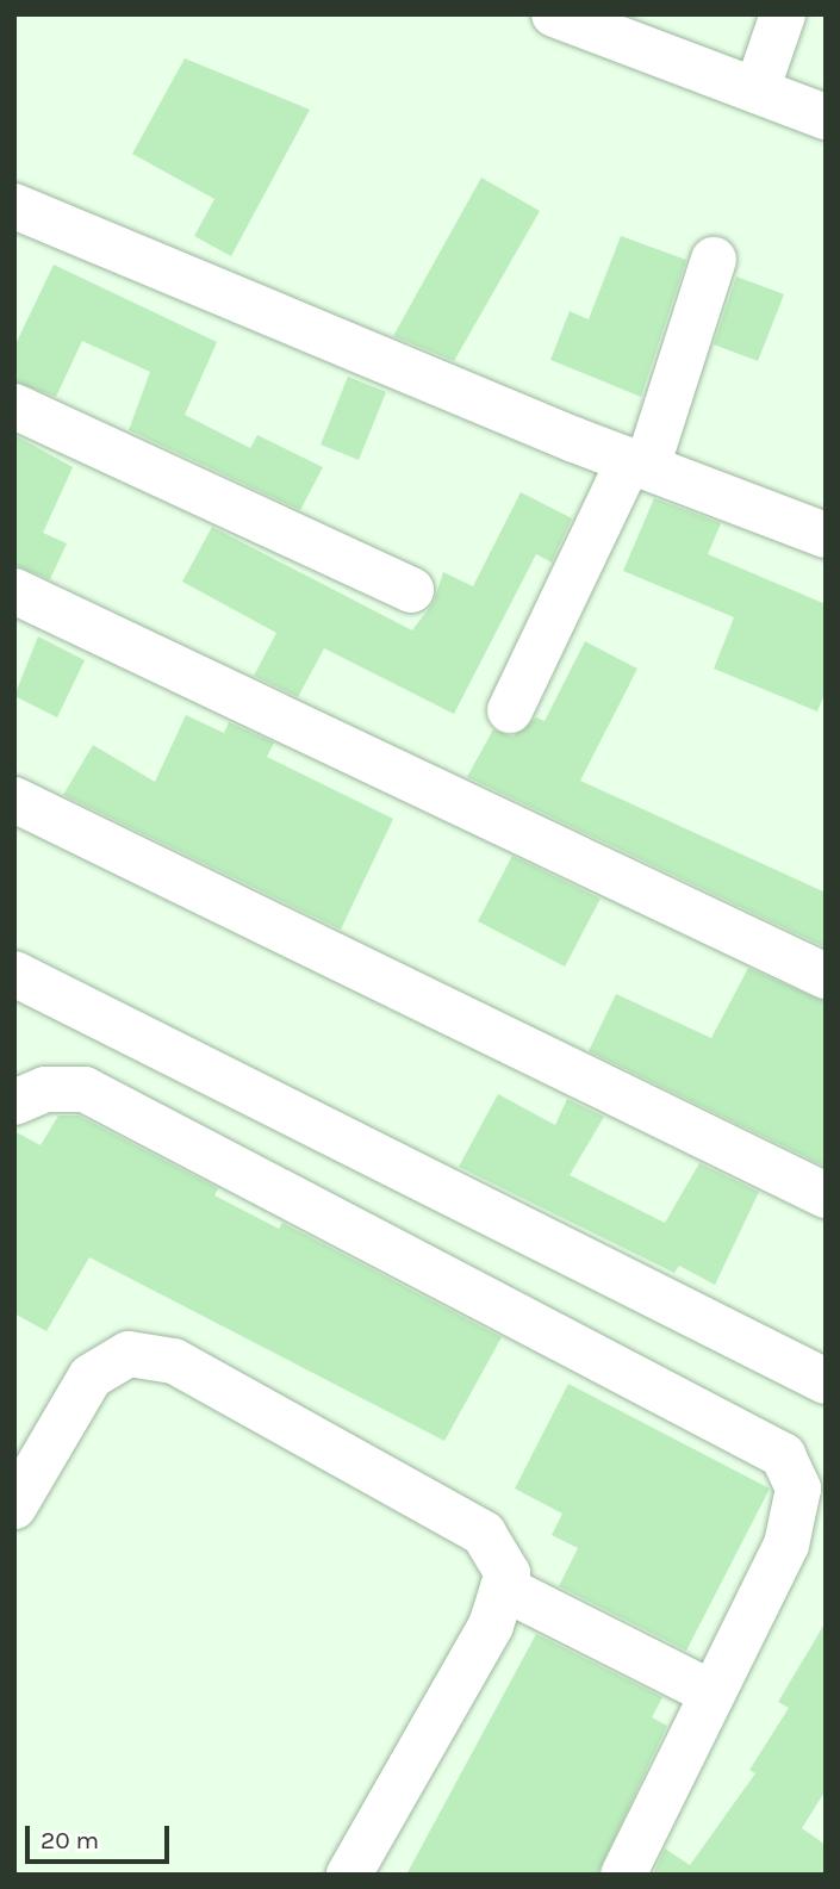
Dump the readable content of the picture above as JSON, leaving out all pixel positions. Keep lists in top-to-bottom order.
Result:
{
  "scale_bar": "20 m"
}
